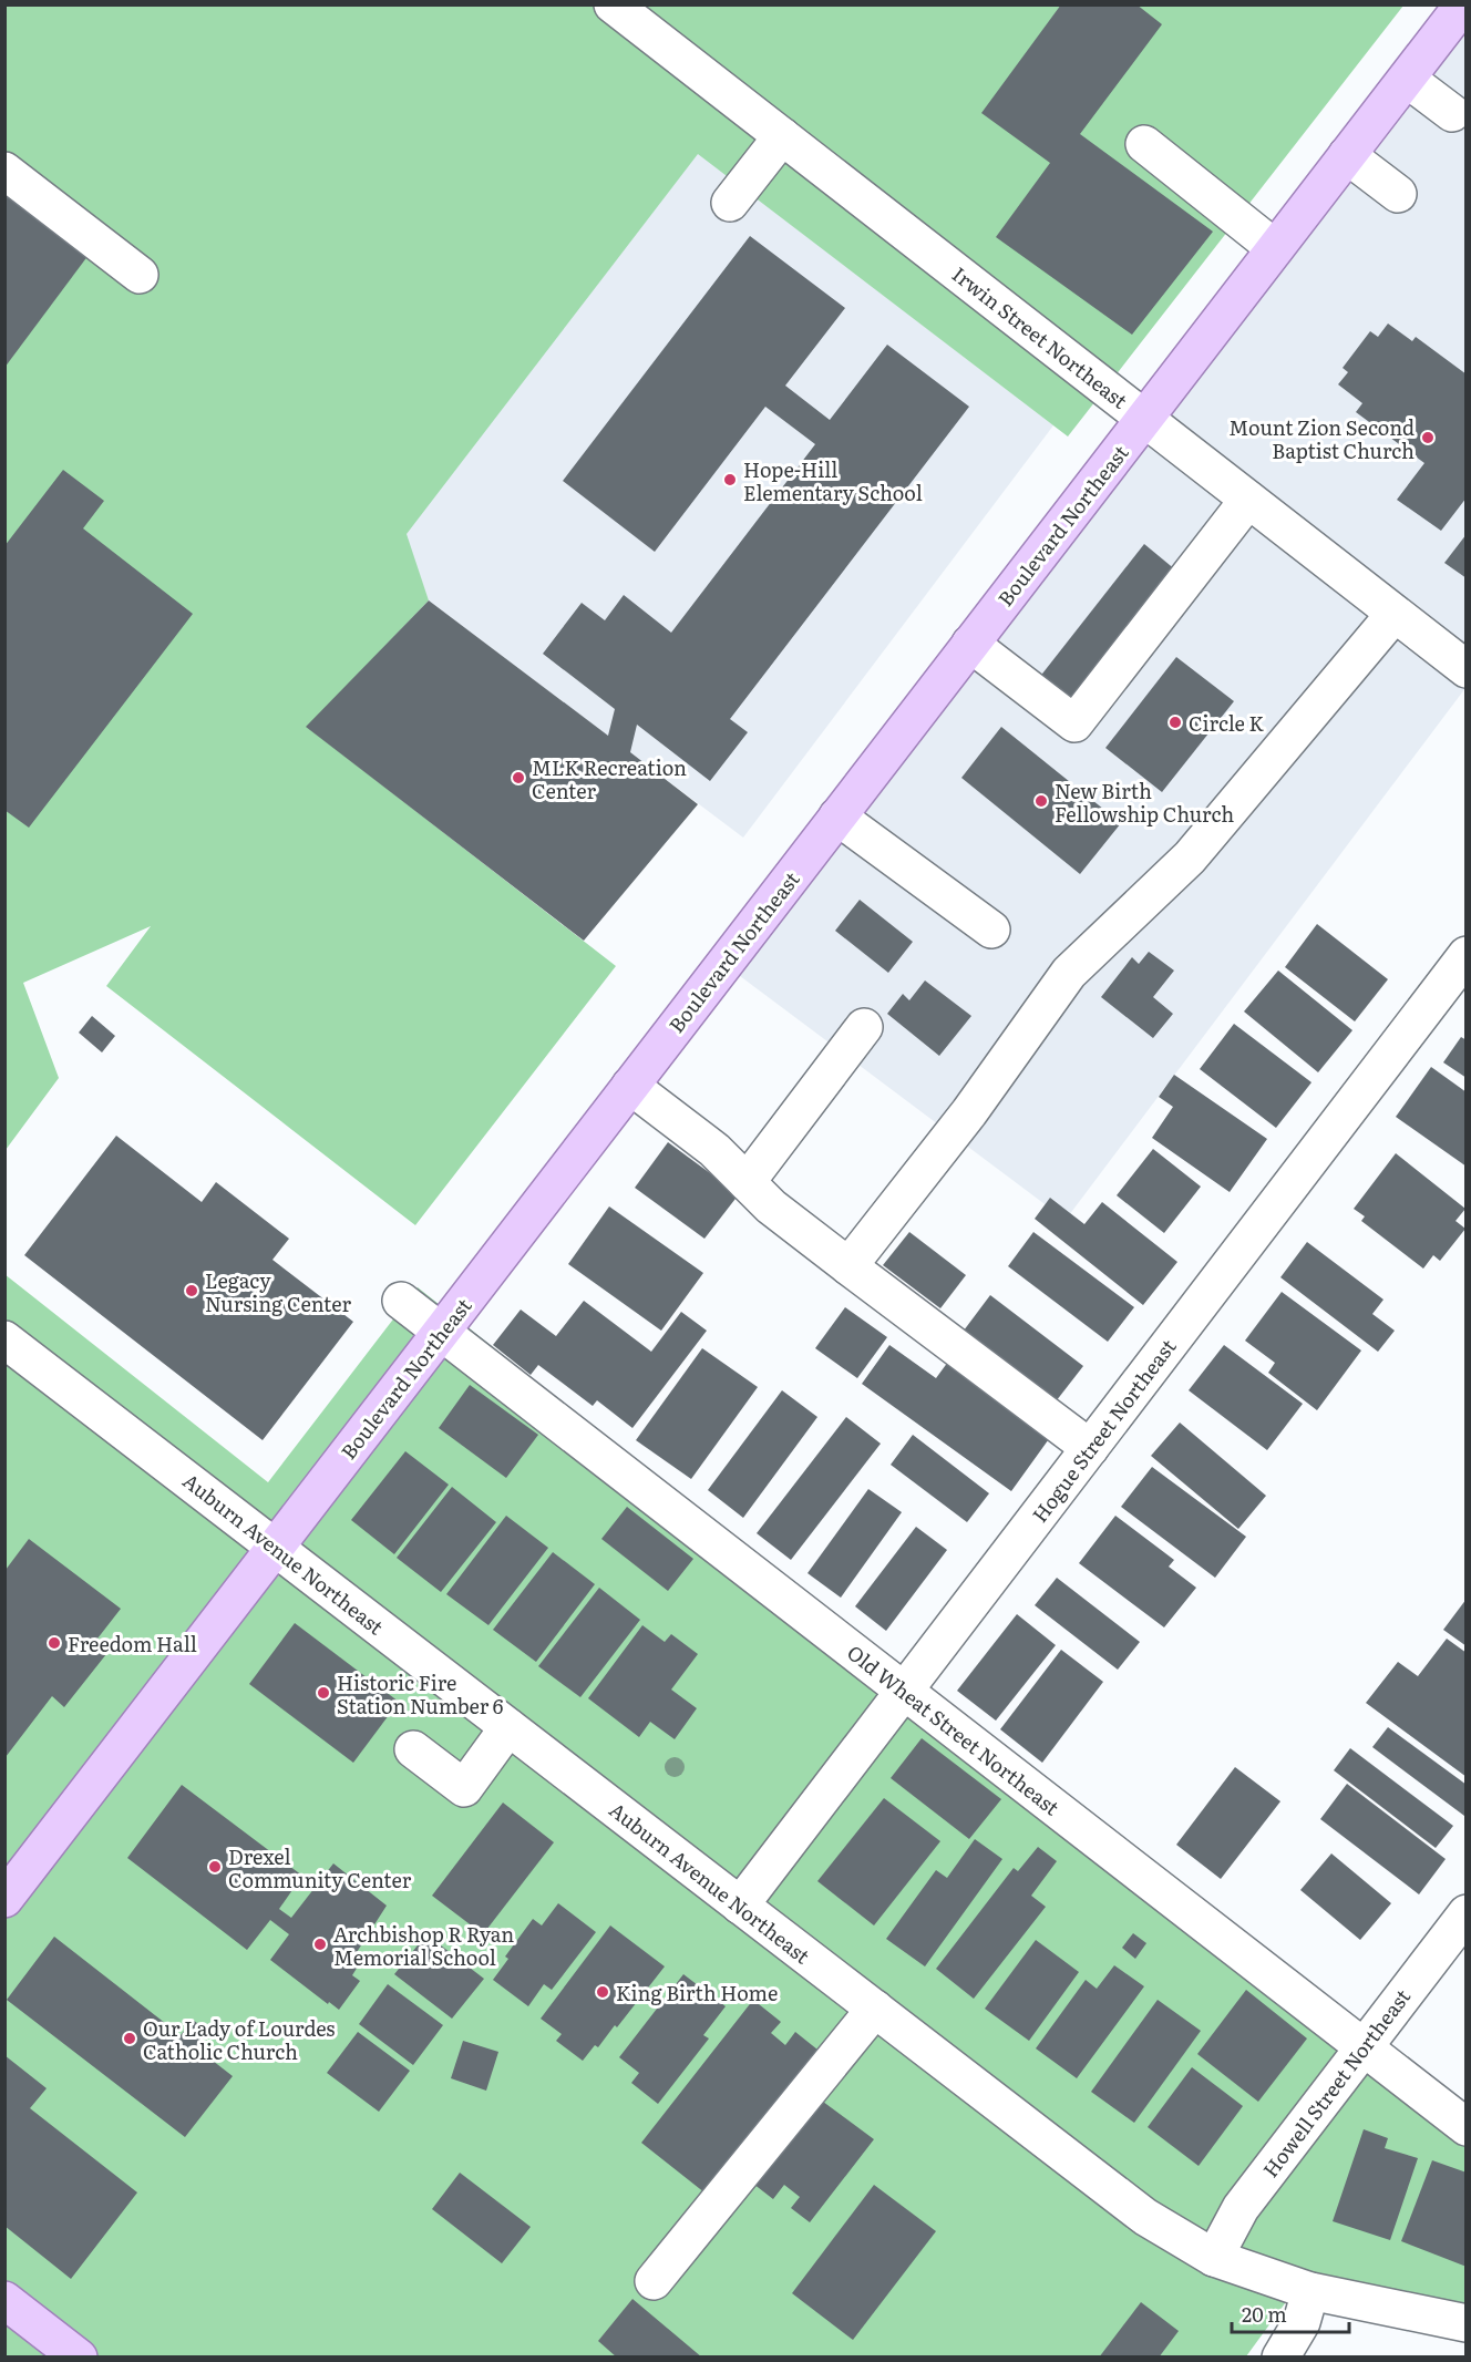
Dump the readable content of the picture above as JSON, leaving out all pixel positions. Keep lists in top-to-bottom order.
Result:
{
  "streets": {
    "main road": ["Boulevard Northeast"],
    "street": [
      "Irwin Street Northeast",
      "Hogue Street Northeast",
      "Auburn Avenue Northeast",
      "Old Wheat Street Northeast",
      "Howell Street Northeast"
    ]
  },
  "crossings": [
    ["Irwin Street Northeast", "Boulevard Northeast"],
    ["Boulevard Northeast", "Auburn Avenue Northeast"],
    ["Boulevard Northeast", "Old Wheat Street Northeast"],
    ["Hogue Street Northeast", "Auburn Avenue Northeast"],
    ["Hogue Street Northeast", "Old Wheat Street Northeast"],
    ["Auburn Avenue Northeast", "Howell Street Northeast"],
    ["Old Wheat Street Northeast", "Howell Street Northeast"]
  ],
  "places": [
    "Mount Zion Second Baptist Church",
    "Hope-Hill Elementary School",
    "Circle K",
    "MLK Recreation Center",
    "New Birth Fellowship Church",
    "Legacy Nursing Center",
    "Freedom Hall",
    "Historic Fire Station Number 6",
    "Drexel Community Center",
    "Archbishop R Ryan Memorial School",
    "King Birth Home",
    "Our Lady of Lourdes Catholic Church"
  ],
  "scale_bar": "20 m"
}
